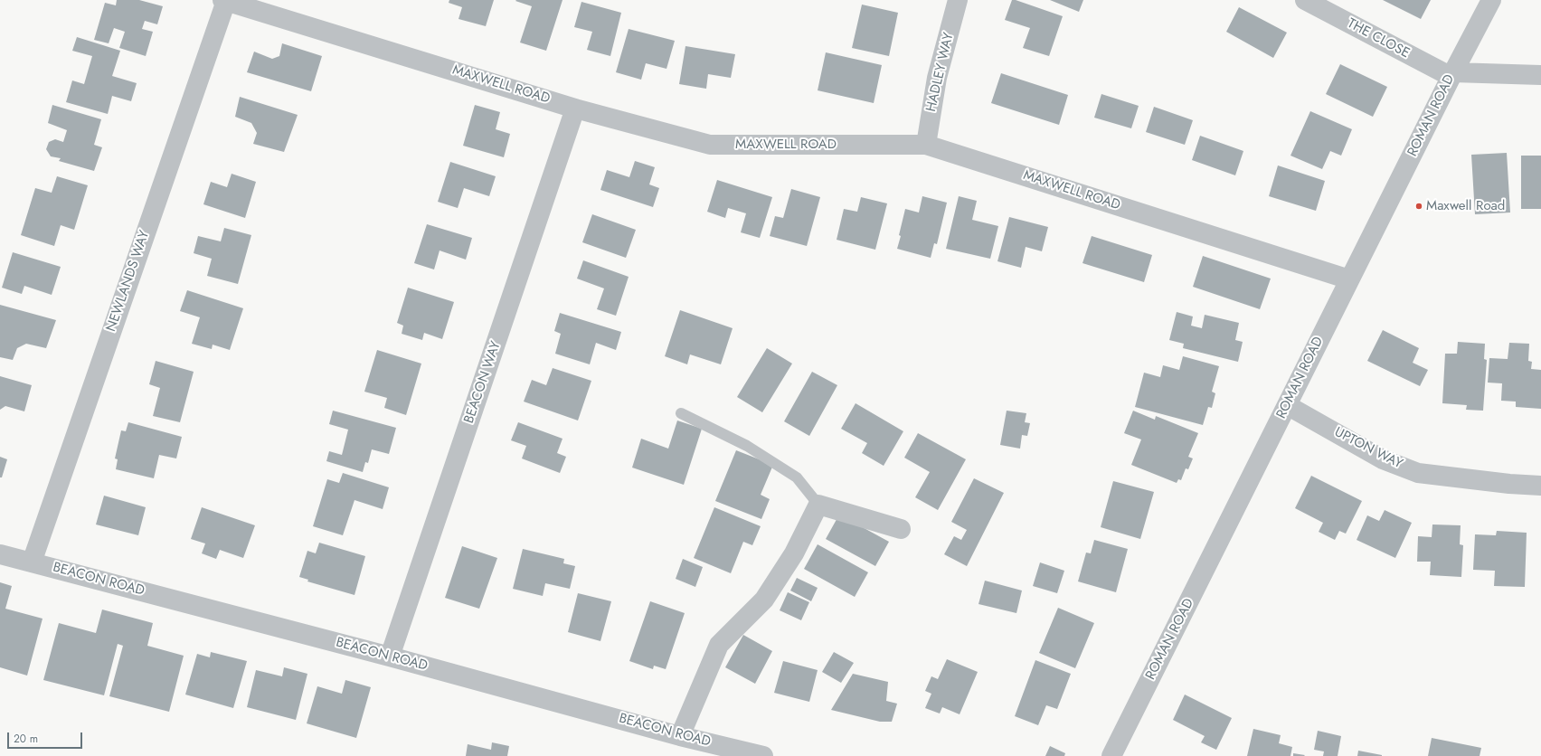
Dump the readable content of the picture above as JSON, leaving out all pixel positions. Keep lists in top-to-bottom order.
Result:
{
  "streets": {
    "street": [
      "THE CLOSE",
      "HADLEY WAY",
      "MAXWELL ROAD",
      "ROMAN ROAD",
      "NEWLANDS WAY",
      "BEACON WAY",
      "UPTON WAY",
      "BEACON ROAD"
    ]
  },
  "crossings": [
    ["THE CLOSE", "ROMAN ROAD"],
    ["HADLEY WAY", "MAXWELL ROAD"],
    ["MAXWELL ROAD", "ROMAN ROAD"],
    ["MAXWELL ROAD", "NEWLANDS WAY"],
    ["MAXWELL ROAD", "BEACON WAY"],
    ["ROMAN ROAD", "UPTON WAY"],
    ["NEWLANDS WAY", "BEACON ROAD"],
    ["BEACON WAY", "BEACON ROAD"]
  ],
  "places": ["Maxwell Road"],
  "scale_bar": "20 m"
}
